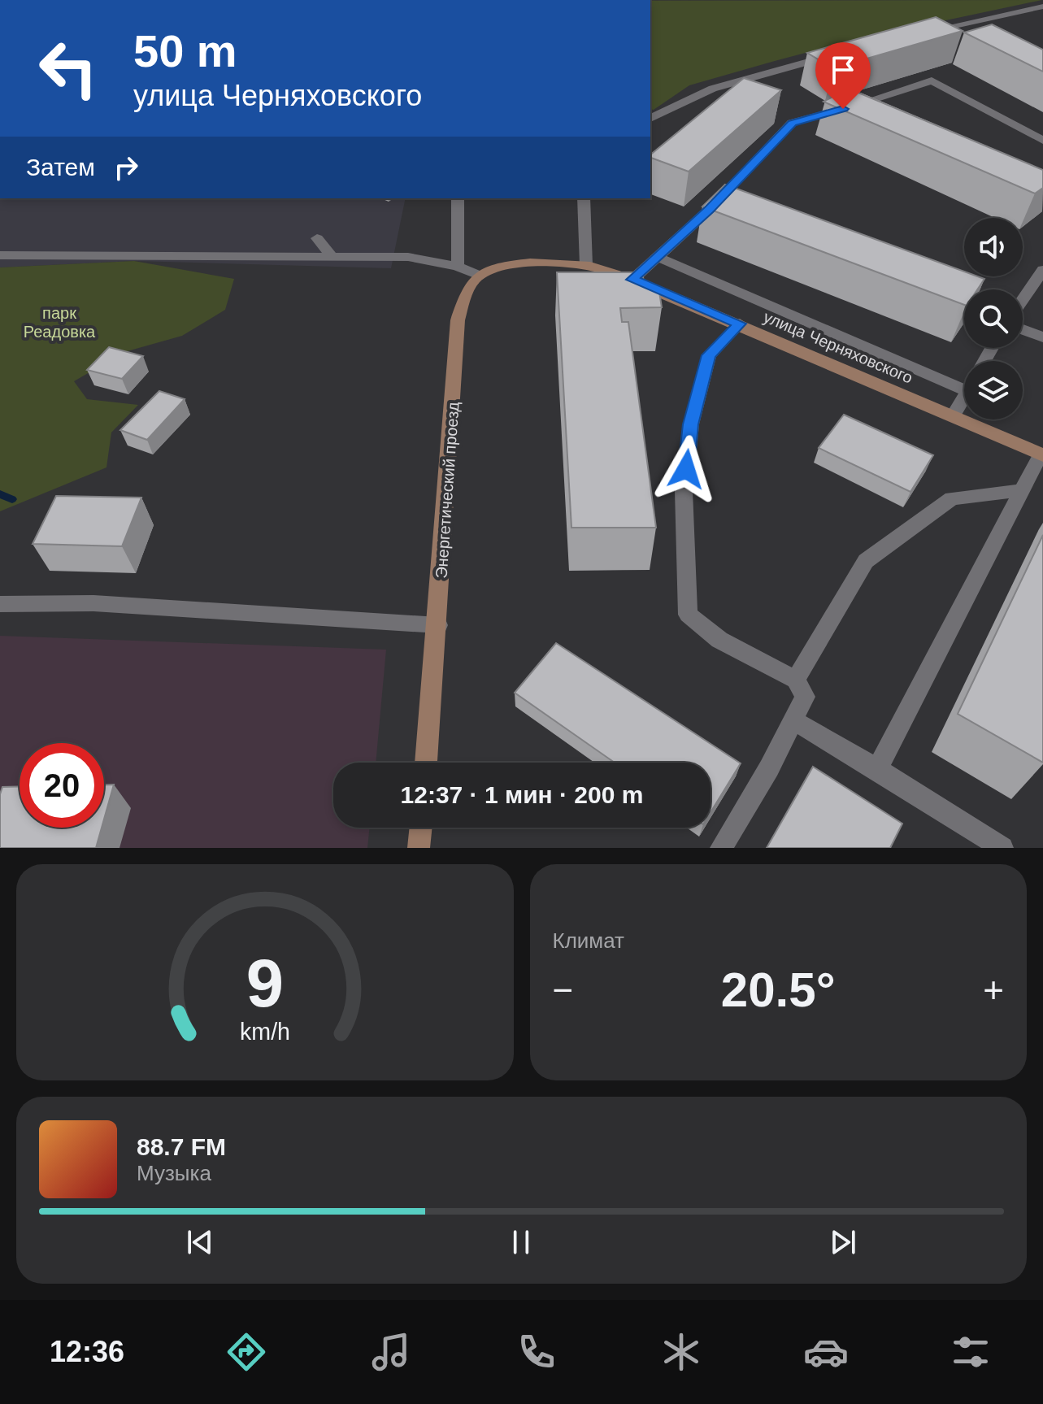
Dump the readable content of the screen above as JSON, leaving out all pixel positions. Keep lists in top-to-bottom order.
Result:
{
  "streets": {
    "street": ["улица Черняховского", "Энергетический проезд"]
  },
  "crossings": [
    ["улица Черняховского", "Энергетический проезд"]
  ],
  "parks": ["парк Реадовка"],
  "page": {
    "turn": ["50 m", "улица Черняховского"],
    "then": "Затем",
    "limit": "20",
    "trip": "12:37 · 1 мин · 200 m",
    "tile": "Климат",
    "heat": ["−", "20.5°", "+"],
    "song": ["88.7 FM", "Музыка"],
    "tabs": "12:36",
    "gauge": ["9", "km/h"]
  }
}
